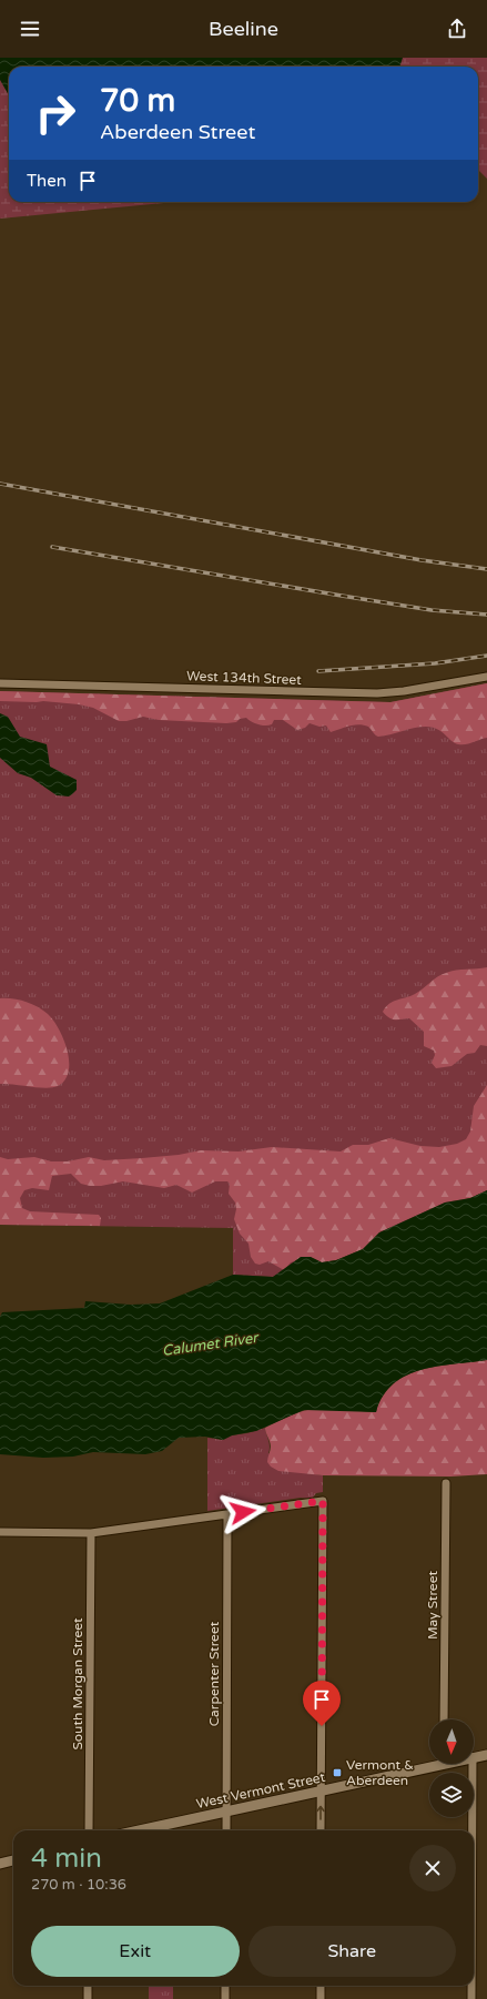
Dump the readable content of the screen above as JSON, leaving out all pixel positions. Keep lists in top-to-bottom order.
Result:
{
  "streets": {
    "street": [
      "West 134th Street",
      "May Street",
      "Carpenter Street",
      "South Morgan Street",
      "West Vermont Street"
    ]
  },
  "crossings": [
    ["Carpenter Street", "West Vermont Street"]
  ],
  "water": ["Calumet River"],
  "places": {
    "transit": ["Vermont & Aberdeen"]
  },
  "north": "bottom",
  "page": {
    "header": "Beeline",
    "turn": ["70 m", "Aberdeen Street"],
    "then": "Then",
    "heading": ["4 min", "270 m · 10:36"],
    "buttons": ["Exit", "Share"]
  }
}
